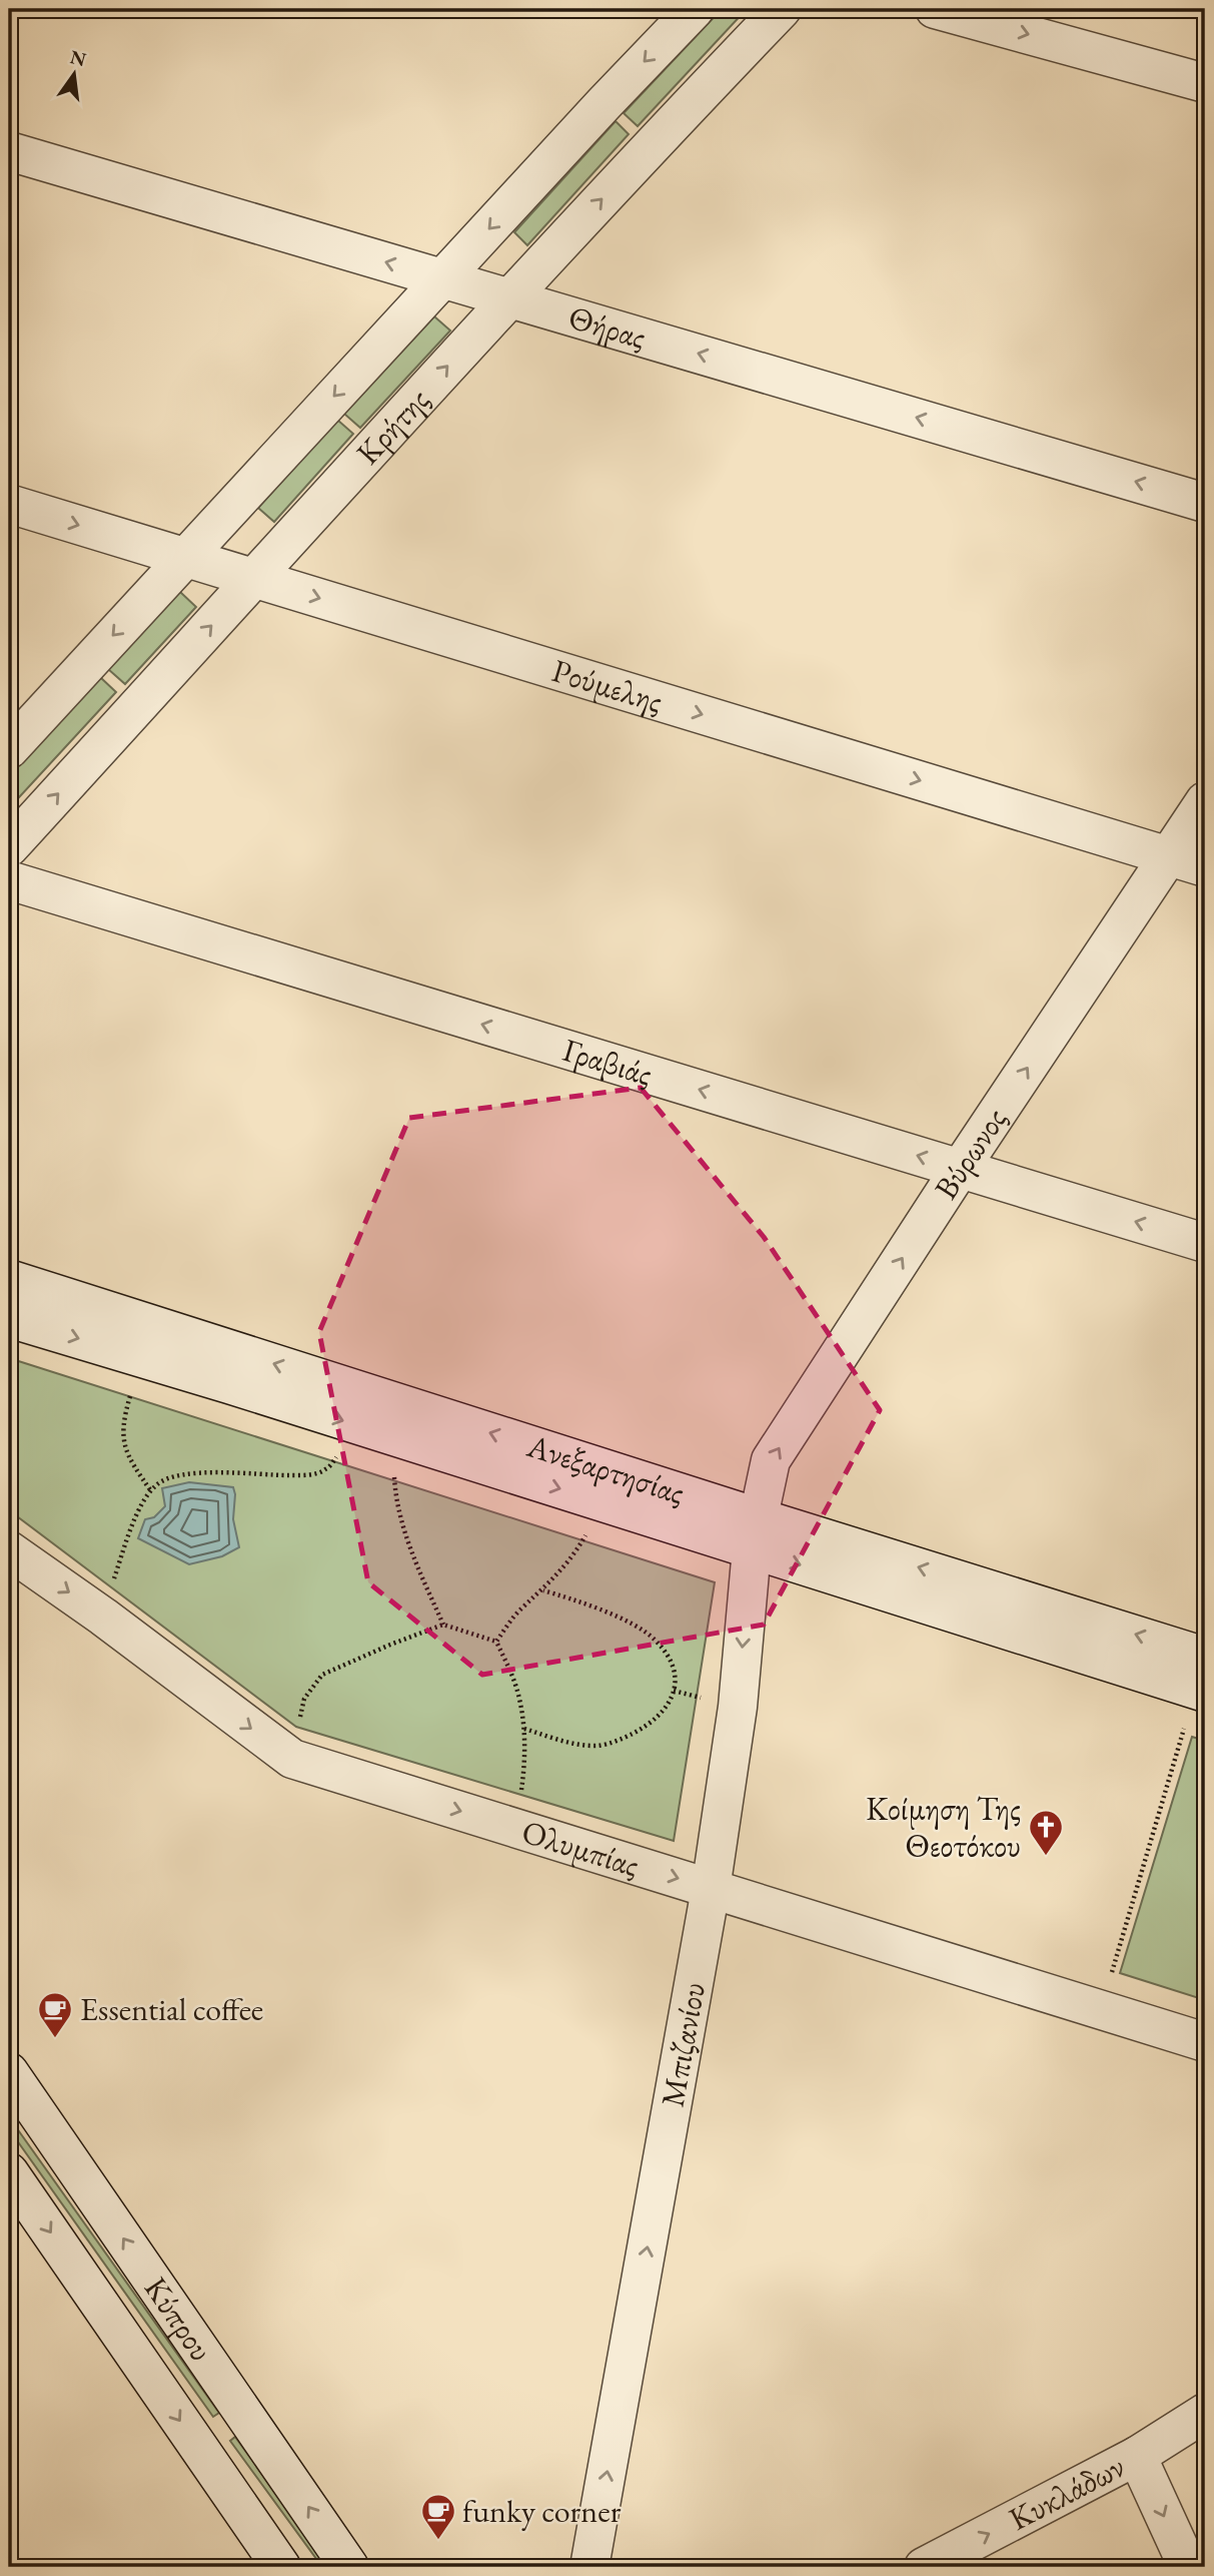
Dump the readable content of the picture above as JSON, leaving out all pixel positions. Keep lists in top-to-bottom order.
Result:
{
  "streets": {
    "street": [
      "Θήρας",
      "Κρήτης",
      "Ρούμελης",
      "Γραβιάς",
      "Βύρωνος",
      "Ανεξαρτησίας",
      "Ολυμπίας",
      "Μπιζανίου",
      "Κύπρου",
      "Κυκλάδων"
    ]
  },
  "crossings": [
    ["Θήρας", "Κρήτης"],
    ["Κρήτης", "Ρούμελης"],
    ["Ρούμελης", "Βύρωνος"],
    ["Γραβιάς", "Βύρωνος"],
    ["Βύρωνος", "Ανεξαρτησίας"],
    ["Βύρωνος", "Μπιζανίου"],
    ["Ανεξαρτησίας", "Μπιζανίου"],
    ["Ολυμπίας", "Μπιζανίου"]
  ],
  "one_way": [
    "Θήρας",
    "Ρούμελης",
    "Γραβιάς",
    "Βύρωνος",
    "Ολυμπίας",
    "Κυκλάδων"
  ],
  "places": {
    "church": ["Κοίμηση Της Θεοτόκου"],
    "cafe": ["Essential coffee", "funky corner"]
  },
  "north": "top"
}
